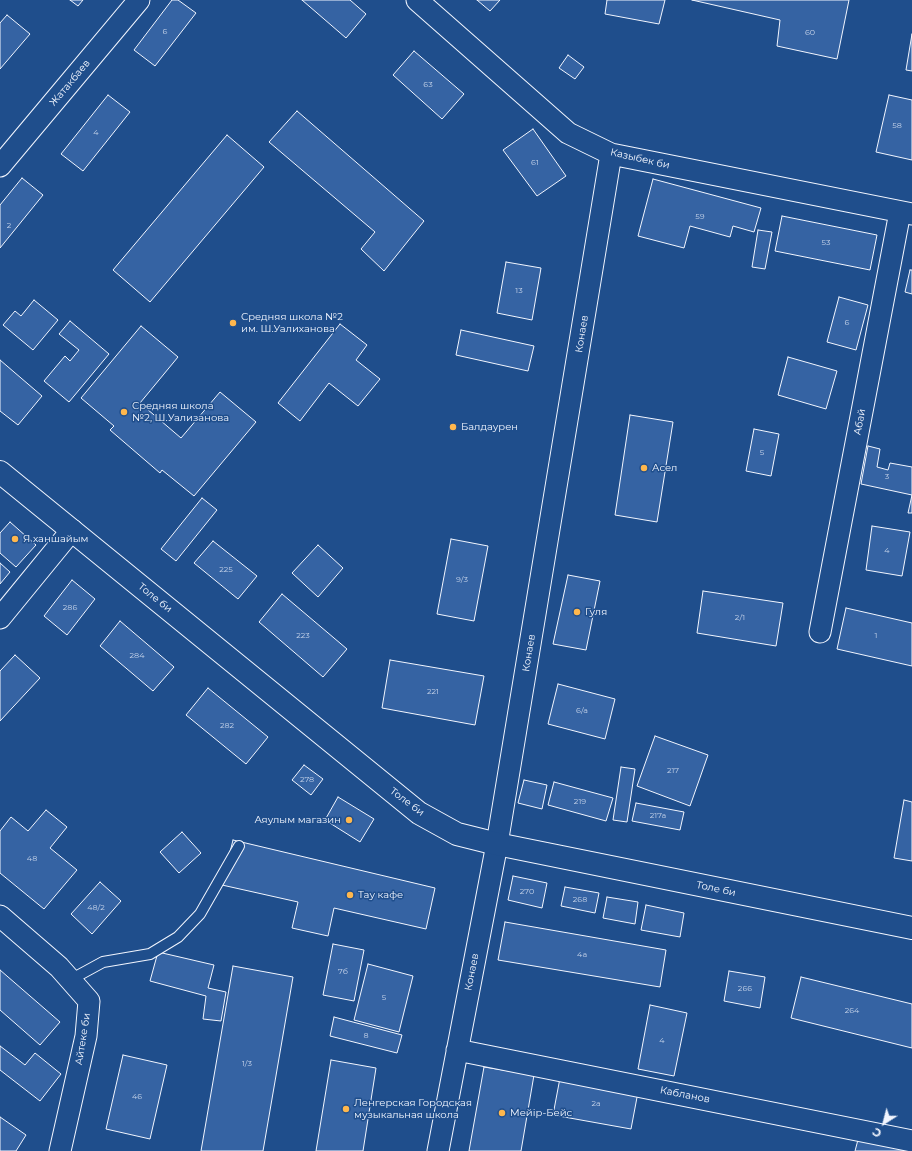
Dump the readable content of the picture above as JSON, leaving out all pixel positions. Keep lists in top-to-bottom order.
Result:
{
  "streets": {
    "main road": ["Толе би"],
    "street": [
      "Жатакбаев",
      "Казыбек би",
      "Конаев",
      "Абай",
      "Айтеке би",
      "Кабланов"
    ]
  },
  "crossings": [
    ["Казыбек би", "Конаев"],
    ["Казыбек би", "Абай"],
    ["Конаев", "Толе би"],
    ["Конаев", "Кабланов"]
  ],
  "places": [
    "Средняя школа №2 им. Ш.Уалиханова",
    "Средняя школа №2, Ш.Уализанова",
    "Балдаурен",
    "Асел",
    "Я ханшайым",
    "Гуля",
    "Аяулым магазин",
    "Тау кафе",
    "Ленгерская Городская музыкальная школа",
    "Мейір-Бейс"
  ],
  "house_numbers": [
    "6",
    "60",
    "63",
    "58",
    "4",
    "61",
    "59",
    "2",
    "53",
    "13",
    "6",
    "5",
    "3",
    "4",
    "225",
    "9/3",
    "286",
    "2/1",
    "223",
    "1",
    "284",
    "221",
    "6/а",
    "282",
    "217",
    "278",
    "219",
    "217а",
    "48",
    "270",
    "268",
    "48/2",
    "4а",
    "7б",
    "266",
    "5",
    "264",
    "8",
    "4",
    "1/3",
    "46",
    "2а"
  ],
  "north": "bottom left"
}
